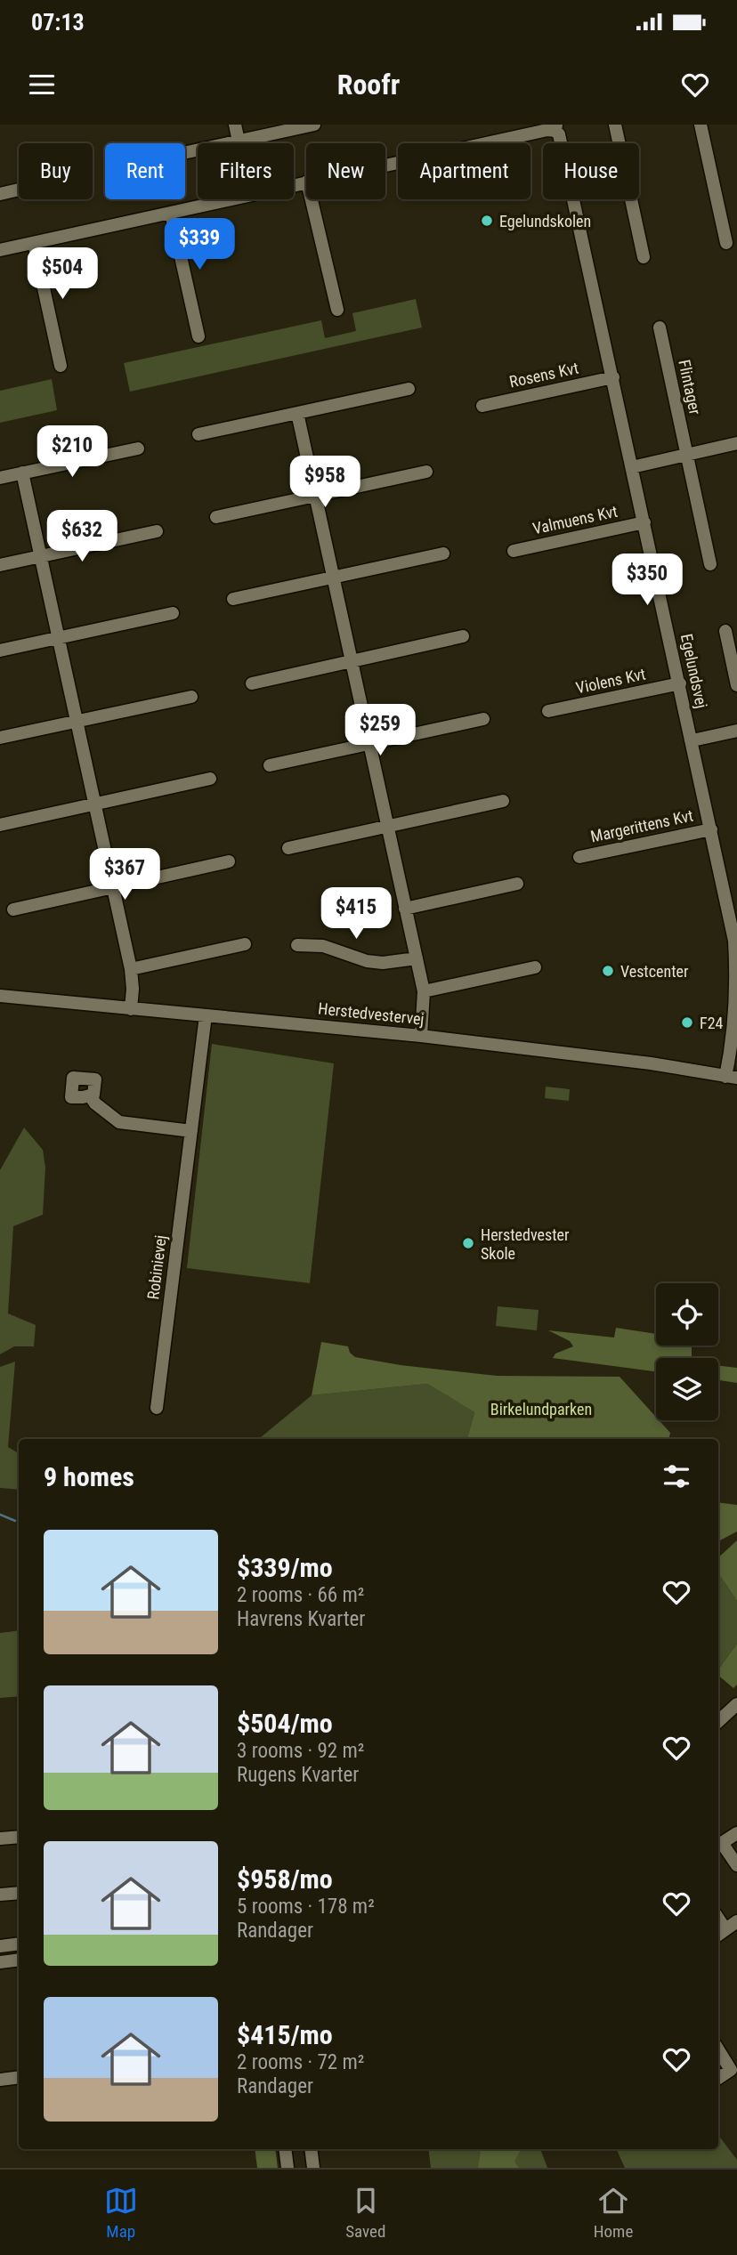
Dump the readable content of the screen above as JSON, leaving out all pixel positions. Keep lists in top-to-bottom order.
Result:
{
  "streets": {
    "street": [
      "Rosens Kvt",
      "Flintager",
      "Valmuens Kvt",
      "Egelundsvej",
      "Violens Kvt",
      "Margerittens Kvt",
      "Herstedvestervej",
      "Robinievej"
    ]
  },
  "crossings": [
    ["Rosens Kvt", "Egelundsvej"],
    ["Valmuens Kvt", "Egelundsvej"],
    ["Egelundsvej", "Violens Kvt"],
    ["Egelundsvej", "Margerittens Kvt"],
    ["Egelundsvej", "Herstedvestervej"],
    ["Herstedvestervej", "Robinievej"]
  ],
  "parks": ["Birkelundparken"],
  "places": [
    "Egelundskolen",
    "Vestcenter",
    "F24",
    "Herstedvester Skole"
  ],
  "page": {
    "status": "07:13",
    "header": "Roofr",
    "chip": [
      "Buy",
      "Rent",
      "Filters",
      "New",
      "Apartment",
      "House"
    ],
    "price": [
      "$339",
      "$504",
      "$210",
      "$958",
      "$632",
      "$350",
      "$259",
      "$367",
      "$415"
    ],
    "heading": "9 homes",
    "list": [
      {
        "name": "$339/mo",
        "note": "2 rooms · 66 m² · Havrens Kvarter"
      },
      {
        "name": "$504/mo",
        "note": "3 rooms · 92 m² · Rugens Kvarter"
      },
      {
        "name": "$958/mo",
        "note": "5 rooms · 178 m² · Randager"
      },
      {
        "name": "$415/mo",
        "note": "2 rooms · 72 m² · Randager"
      }
    ],
    "tabs": ["Map", "Saved", "Home"]
  }
}
